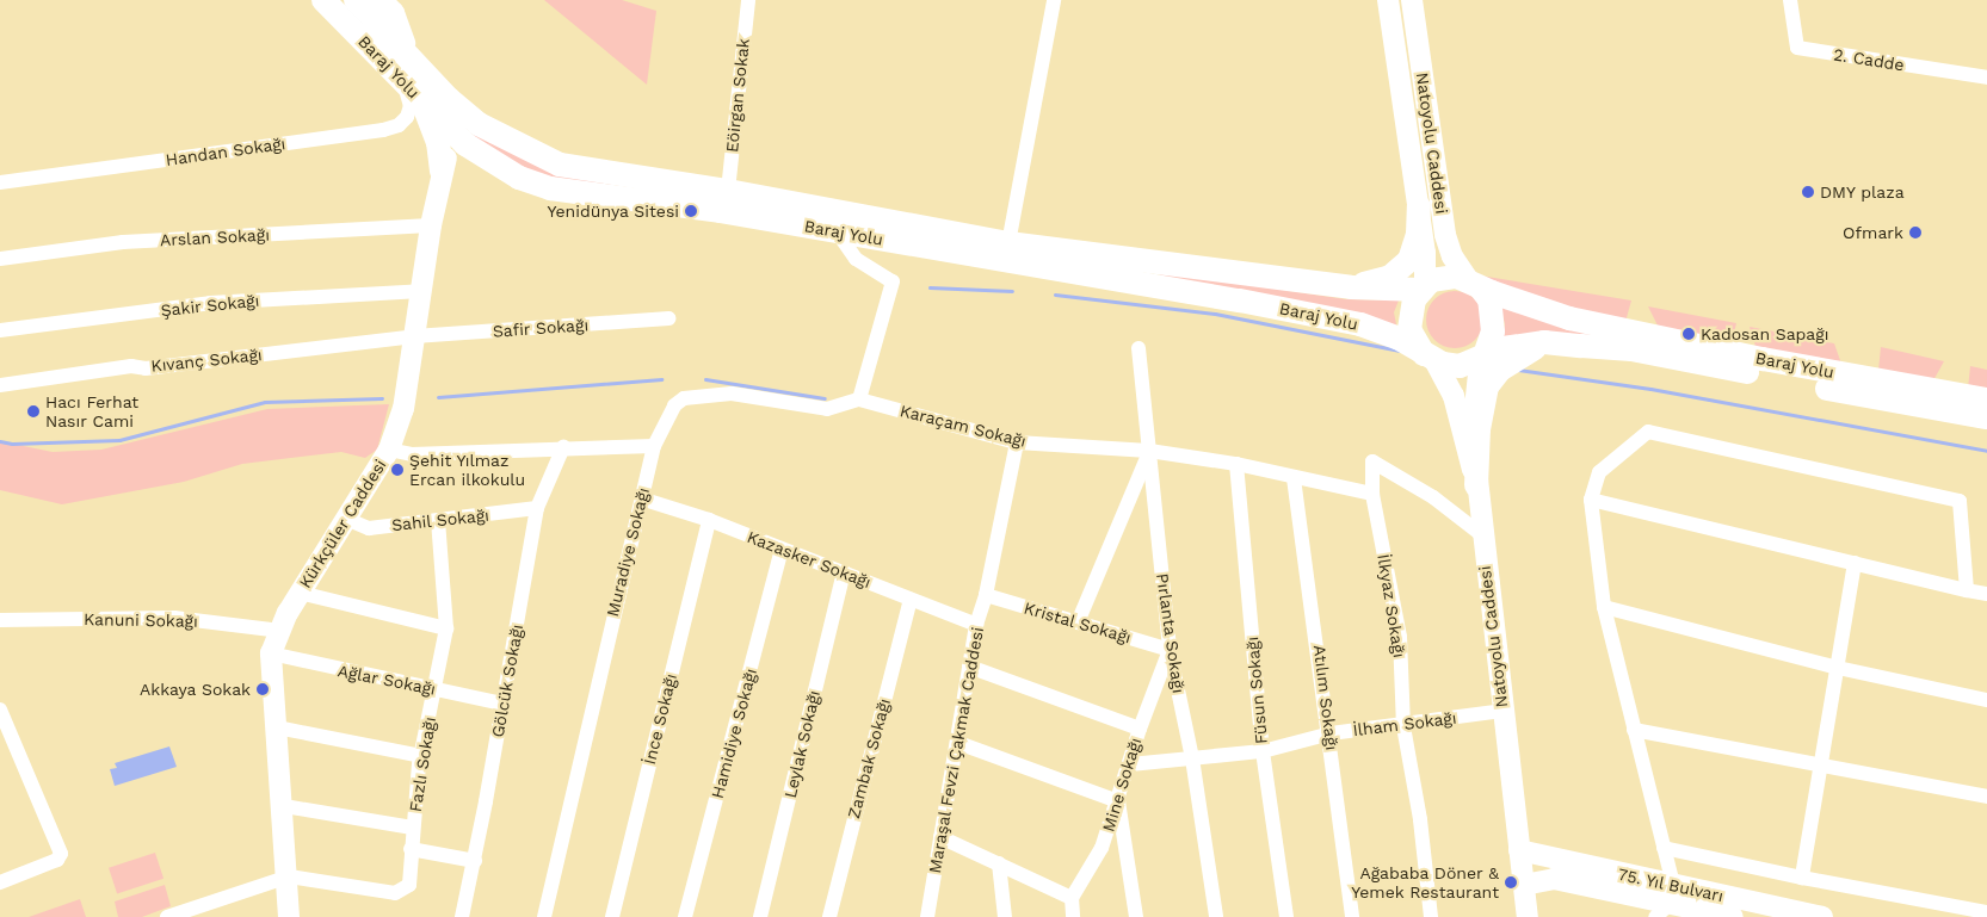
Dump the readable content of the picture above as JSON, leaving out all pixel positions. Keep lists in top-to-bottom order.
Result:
{
  "streets": {
    "main road": [
      "Baraj Yolu",
      "Natoyolu Caddesi",
      "Kürkçüler Caddesi",
      "75. Yıl Bulvarı"
    ],
    "street": [
      "2. Cadde",
      "Eöirgan Sokak",
      "Handan Sokağı",
      "Arslan Sokağı",
      "Şakir Sokağı",
      "Safir Sokağı",
      "Kıvanç Sokağı",
      "Karaçam Sokağı",
      "Sahil Sokağı",
      "Muradiye Sokağı",
      "Kazasker Sokağı",
      "İlkyaz Sokağı",
      "Kanuni Sokağı",
      "Kristal Sokağı",
      "Pırlanta Sokağı",
      "Ağlar Sokağı",
      "Gölcük Sokağı",
      "Füsun Sokağı",
      "Atılım Sokağı",
      "İnce Sokağı",
      "İlham Sokağı",
      "Hamidiye Sokağı",
      "Leylak Sokağı",
      "Maraşal Fevzi Çakmak Caddesi",
      "Zambak Sokağı",
      "Fazlı Sokağı",
      "Mine Sokağı"
    ]
  },
  "crossings": [
    ["Baraj Yolu", "Eöirgan Sokak"],
    ["Baraj Yolu", "Natoyolu Caddesi"],
    ["Baraj Yolu", "Handan Sokağı"],
    ["Baraj Yolu", "Kürkçüler Caddesi"],
    ["Natoyolu Caddesi", "İlkyaz Sokağı"],
    ["Natoyolu Caddesi", "İlham Sokağı"],
    ["Natoyolu Caddesi", "75. Yıl Bulvarı"],
    ["Arslan Sokağı", "Kürkçüler Caddesi"],
    ["Şakir Sokağı", "Kürkçüler Caddesi"],
    ["Safir Sokağı", "Kıvanç Sokağı"],
    ["Safir Sokağı", "Kürkçüler Caddesi"],
    ["Kıvanç Sokağı", "Kürkçüler Caddesi"],
    ["Karaçam Sokağı", "İlkyaz Sokağı"],
    ["Karaçam Sokağı", "Pırlanta Sokağı"],
    ["Karaçam Sokağı", "Füsun Sokağı"],
    ["Karaçam Sokağı", "Atılım Sokağı"],
    ["Karaçam Sokağı", "Maraşal Fevzi Çakmak Caddesi"],
    ["Sahil Sokağı", "Kürkçüler Caddesi"],
    ["Sahil Sokağı", "Gölcük Sokağı"],
    ["Sahil Sokağı", "Fazlı Sokağı"],
    ["Kürkçüler Caddesi", "Kanuni Sokağı"],
    ["Kürkçüler Caddesi", "Ağlar Sokağı"],
    ["Kürkçüler Caddesi", "Fazlı Sokağı"],
    ["Muradiye Sokağı", "Kazasker Sokağı"],
    ["Kazasker Sokağı", "İnce Sokağı"],
    ["Kazasker Sokağı", "Hamidiye Sokağı"],
    ["Kazasker Sokağı", "Leylak Sokağı"],
    ["Kazasker Sokağı", "Maraşal Fevzi Çakmak Caddesi"],
    ["Kazasker Sokağı", "Zambak Sokağı"],
    ["İlkyaz Sokağı", "İlham Sokağı"],
    ["Kristal Sokağı", "Pırlanta Sokağı"],
    ["Kristal Sokağı", "Maraşal Fevzi Çakmak Caddesi"],
    ["Kristal Sokağı", "Mine Sokağı"],
    ["Pırlanta Sokağı", "İlham Sokağı"],
    ["Pırlanta Sokağı", "Mine Sokağı"],
    ["Ağlar Sokağı", "Gölcük Sokağı"],
    ["Ağlar Sokağı", "Fazlı Sokağı"],
    ["Füsun Sokağı", "İlham Sokağı"],
    ["Atılım Sokağı", "İlham Sokağı"],
    ["İlham Sokağı", "Mine Sokağı"]
  ],
  "places": [
    "DMY plaza",
    "Yenidünya Sitesi",
    "Ofmark",
    "Kadosan Sapağı",
    "Hacı Ferhat Nasır Cami",
    "Şehit Yılmaz Ercan ilkokulu",
    "Akkaya Sokak",
    "Ağababa Döner & Yemek Restaurant"
  ]
}
